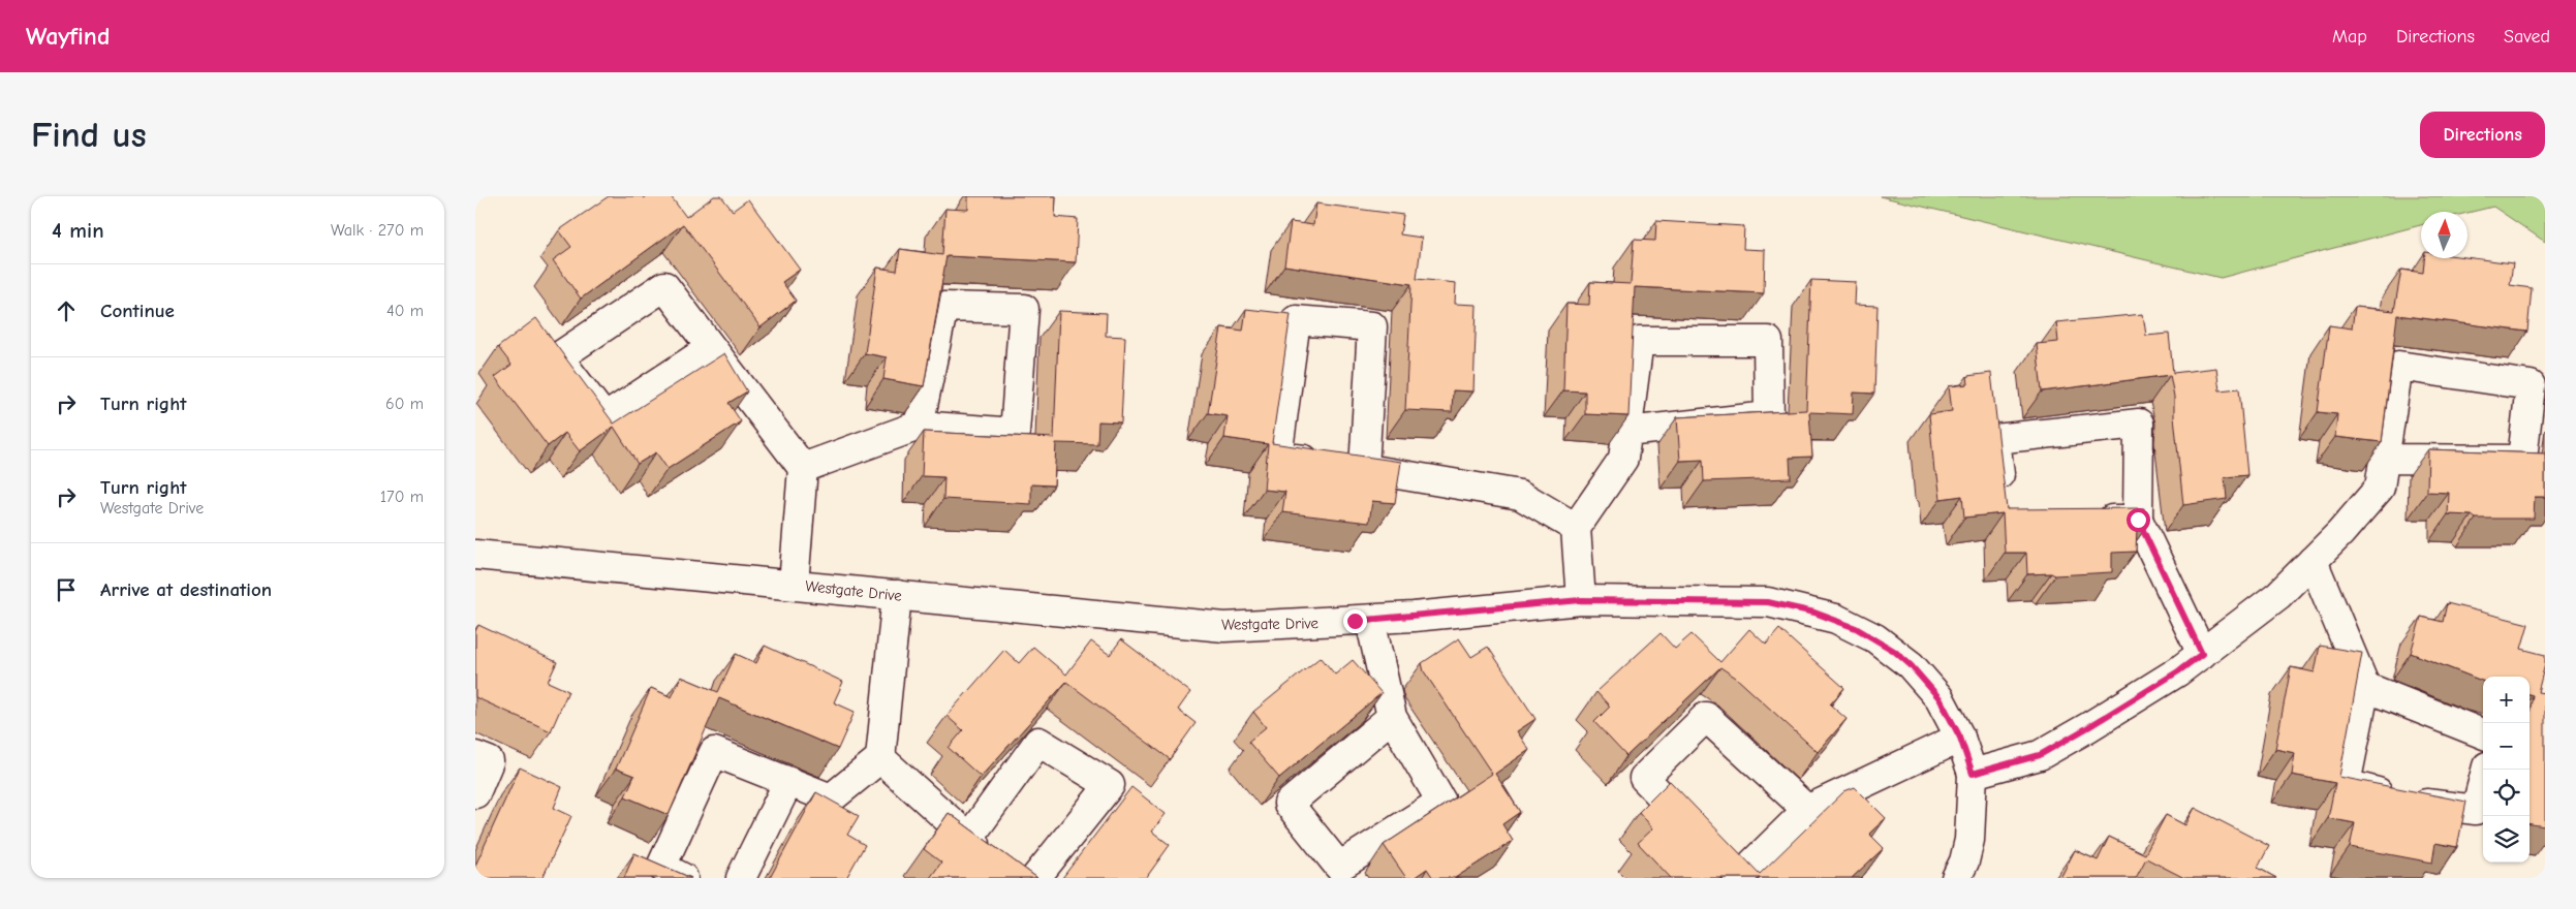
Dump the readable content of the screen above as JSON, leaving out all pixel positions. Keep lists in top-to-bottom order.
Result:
{
  "streets": {
    "street": ["Westgate Drive"]
  },
  "north": "top",
  "page": {
    "header": "Wayfind",
    "nav": ["Map", "Directions", "Saved"],
    "buttons": "Directions",
    "title": "Find us",
    "heading": ["4 min", "Walk · 270 m"],
    "list": [
      ["Continue", "40 m"],
      ["Turn right", "60 m"],
      ["Turn right", "Westgate Drive", "170 m"],
      "Arrive at destination"
    ],
    "map_buttons": ["+", "−"]
  }
}
